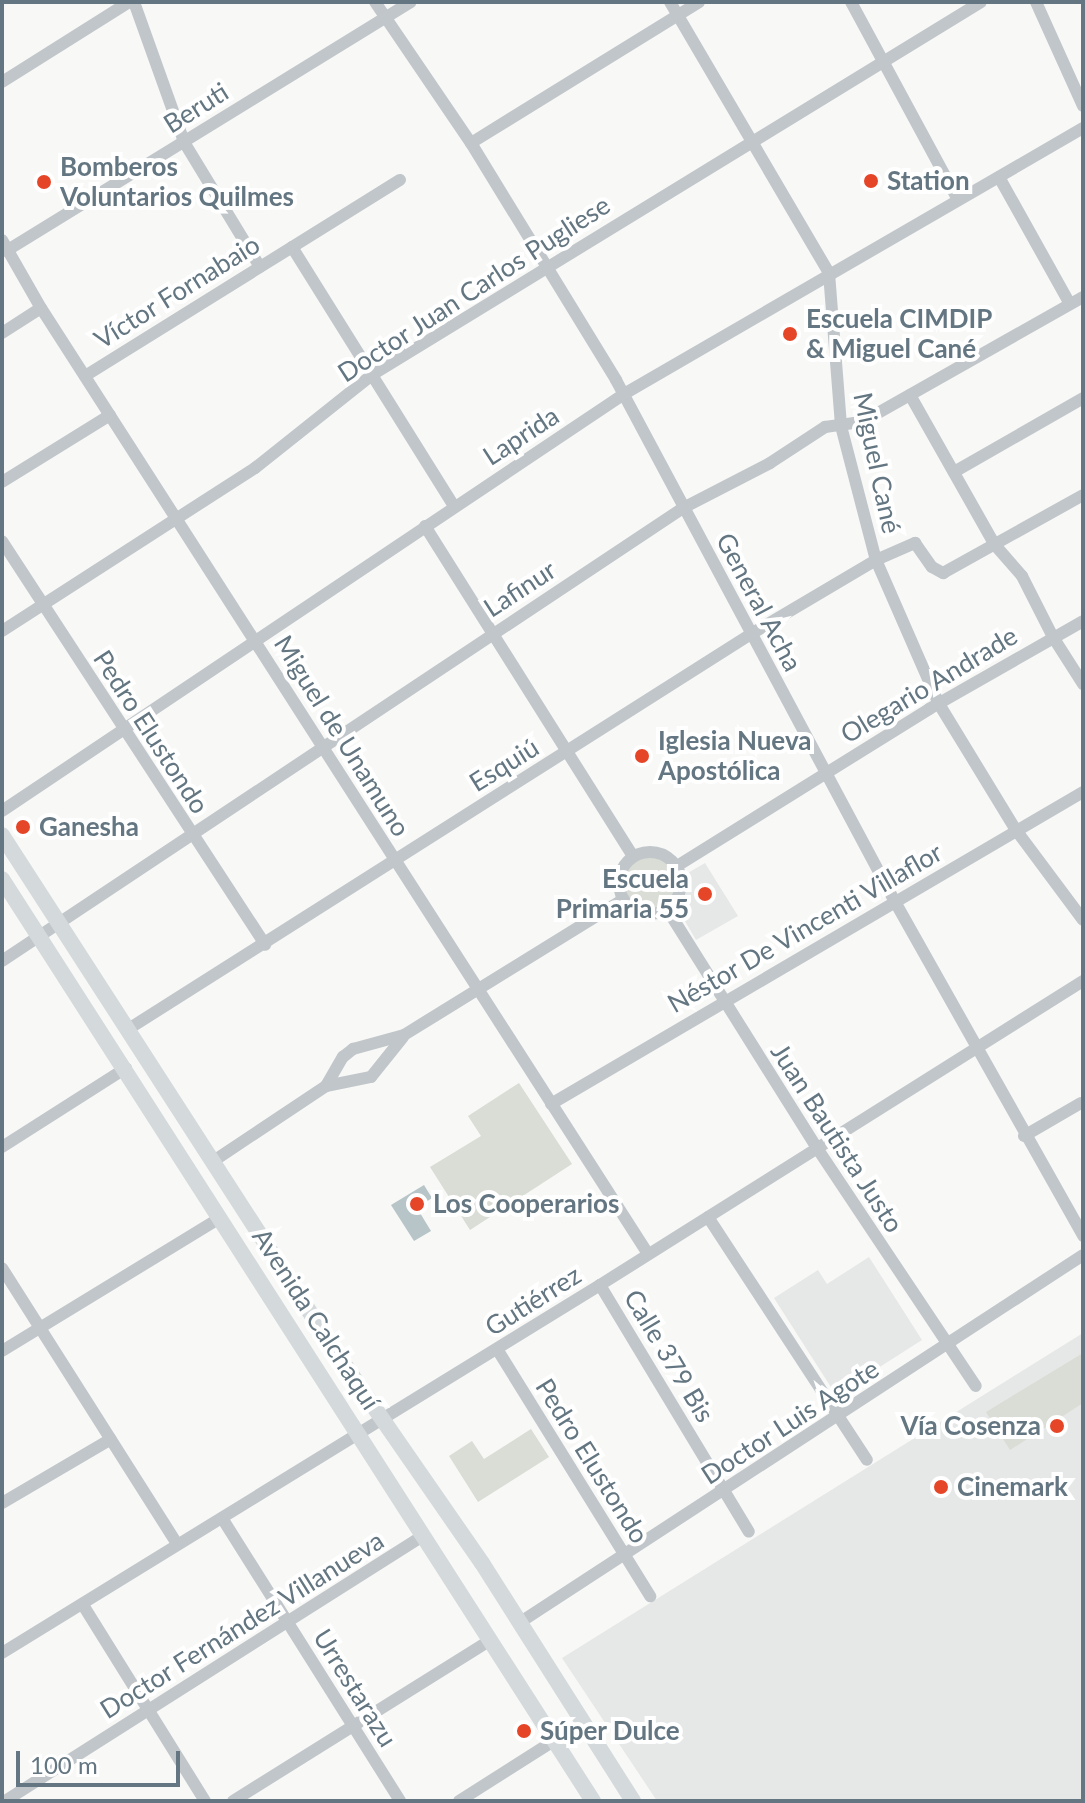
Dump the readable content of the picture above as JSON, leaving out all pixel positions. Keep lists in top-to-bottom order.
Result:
{
  "streets": {
    "main road": ["Avenida Calchaquí"],
    "street": [
      "Beruti",
      "Doctor Juan Carlos Pugliese",
      "Víctor Fornabaio",
      "Laprida",
      "Miguel Cané",
      "Lafinur",
      "General Acha",
      "Olegario Andrade",
      "Pedro Elustondo",
      "Miguel de Unamuno",
      "Esquiú",
      "Néstor De Vincenti Villaflor",
      "Juan Bautista Justo",
      "Gutiérrez",
      "Calle 379 Bis",
      "Doctor Luis Agote",
      "Doctor Fernández Villanueva",
      "Urrestarazu"
    ]
  },
  "crossings": [
    ["Beruti", "General Acha"],
    ["Beruti", "Miguel de Unamuno"],
    ["Doctor Juan Carlos Pugliese", "Miguel Cané"],
    ["Doctor Juan Carlos Pugliese", "General Acha"],
    ["Doctor Juan Carlos Pugliese", "Pedro Elustondo"],
    ["Doctor Juan Carlos Pugliese", "Miguel de Unamuno"],
    ["Víctor Fornabaio", "Miguel de Unamuno"],
    ["Laprida", "Miguel Cané"],
    ["Laprida", "General Acha"],
    ["Laprida", "Pedro Elustondo"],
    ["Laprida", "Miguel de Unamuno"],
    ["Miguel Cané", "Lafinur"],
    ["Miguel Cané", "Olegario Andrade"],
    ["Miguel Cané", "Esquiú"],
    ["Miguel Cané", "Néstor De Vincenti Villaflor"],
    ["Lafinur", "General Acha"],
    ["Lafinur", "Pedro Elustondo"],
    ["Lafinur", "Miguel de Unamuno"],
    ["Lafinur", "Avenida Calchaquí"],
    ["General Acha", "Olegario Andrade"],
    ["General Acha", "Esquiú"],
    ["General Acha", "Néstor De Vincenti Villaflor"],
    ["General Acha", "Gutiérrez"],
    ["Olegario Andrade", "Juan Bautista Justo"],
    ["Pedro Elustondo", "Esquiú"],
    ["Pedro Elustondo", "Gutiérrez"],
    ["Pedro Elustondo", "Doctor Luis Agote"],
    ["Miguel de Unamuno", "Esquiú"],
    ["Miguel de Unamuno", "Néstor De Vincenti Villaflor"],
    ["Miguel de Unamuno", "Gutiérrez"],
    ["Esquiú", "Avenida Calchaquí"],
    ["Néstor De Vincenti Villaflor", "Juan Bautista Justo"],
    ["Juan Bautista Justo", "Gutiérrez"],
    ["Juan Bautista Justo", "Doctor Luis Agote"],
    ["Gutiérrez", "Avenida Calchaquí"],
    ["Gutiérrez", "Calle 379 Bis"],
    ["Gutiérrez", "Urrestarazu"],
    ["Avenida Calchaquí", "Doctor Luis Agote"],
    ["Avenida Calchaquí", "Doctor Fernández Villanueva"],
    ["Calle 379 Bis", "Doctor Luis Agote"],
    ["Doctor Fernández Villanueva", "Urrestarazu"]
  ],
  "places": [
    "Station",
    "Bomberos Voluntarios Quilmes",
    "Escuela CIMDIP & Miguel Cané",
    "Iglesia Nueva Apostólica",
    "Ganesha",
    "Escuela Primaria 55",
    "Los Cooperarios",
    "Vía Cosenza",
    "Cinemark",
    "Súper Dulce"
  ],
  "scale_bar": "100 m"
}
